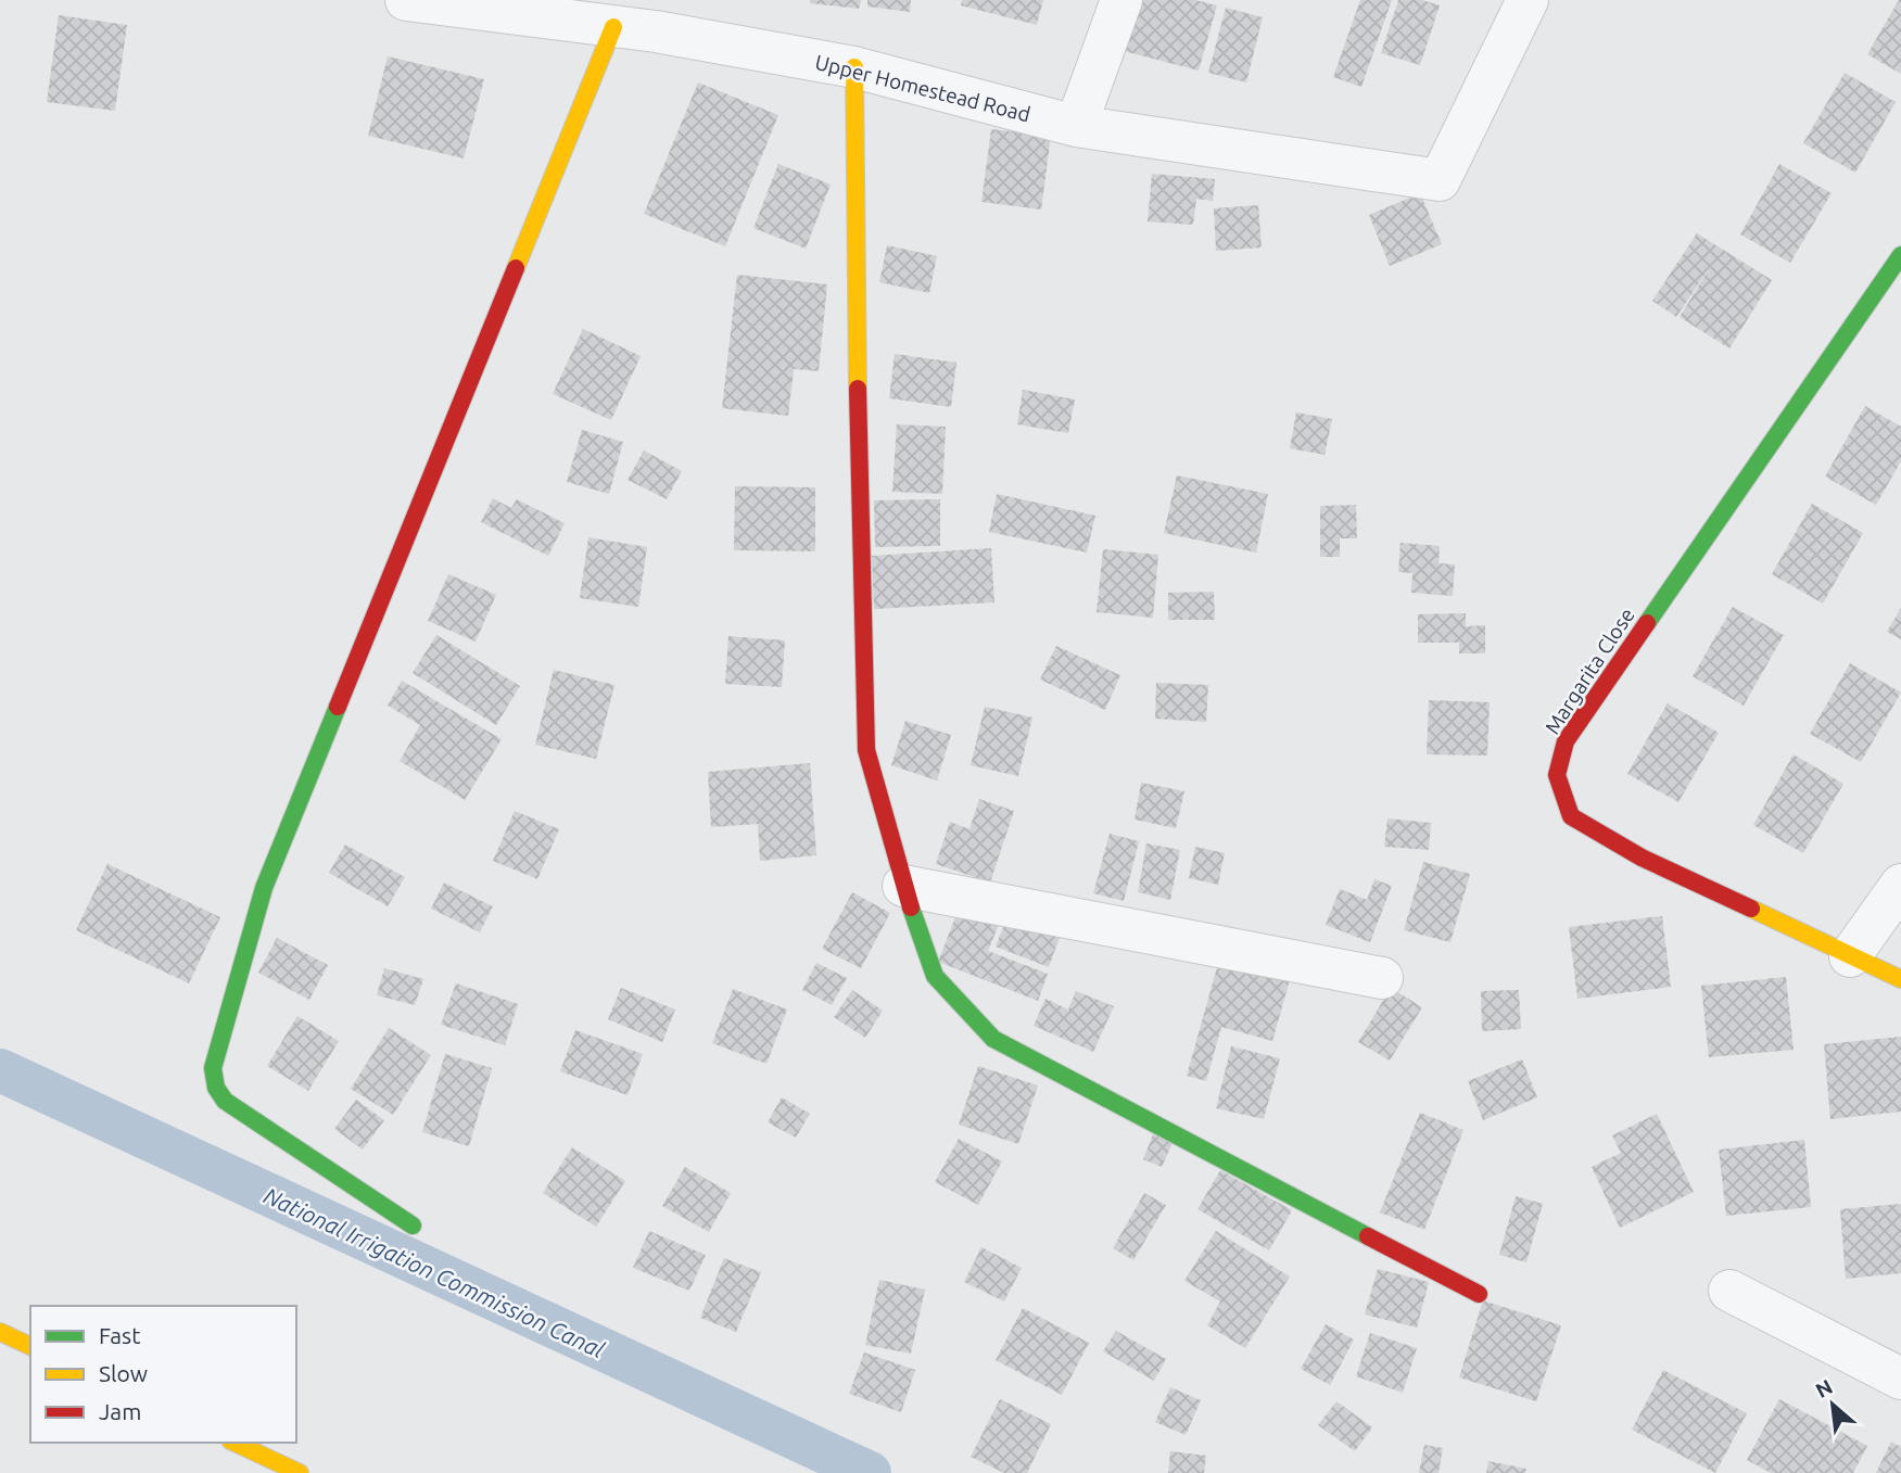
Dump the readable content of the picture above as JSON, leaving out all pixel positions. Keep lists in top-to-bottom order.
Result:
{
  "streets": {
    "street": ["Upper Homestead Road", "Margarita Close"]
  },
  "water": ["National Irrigation Commission Canal"],
  "legend": ["Fast", "Slow", "Jam"],
  "north": "top left"
}
